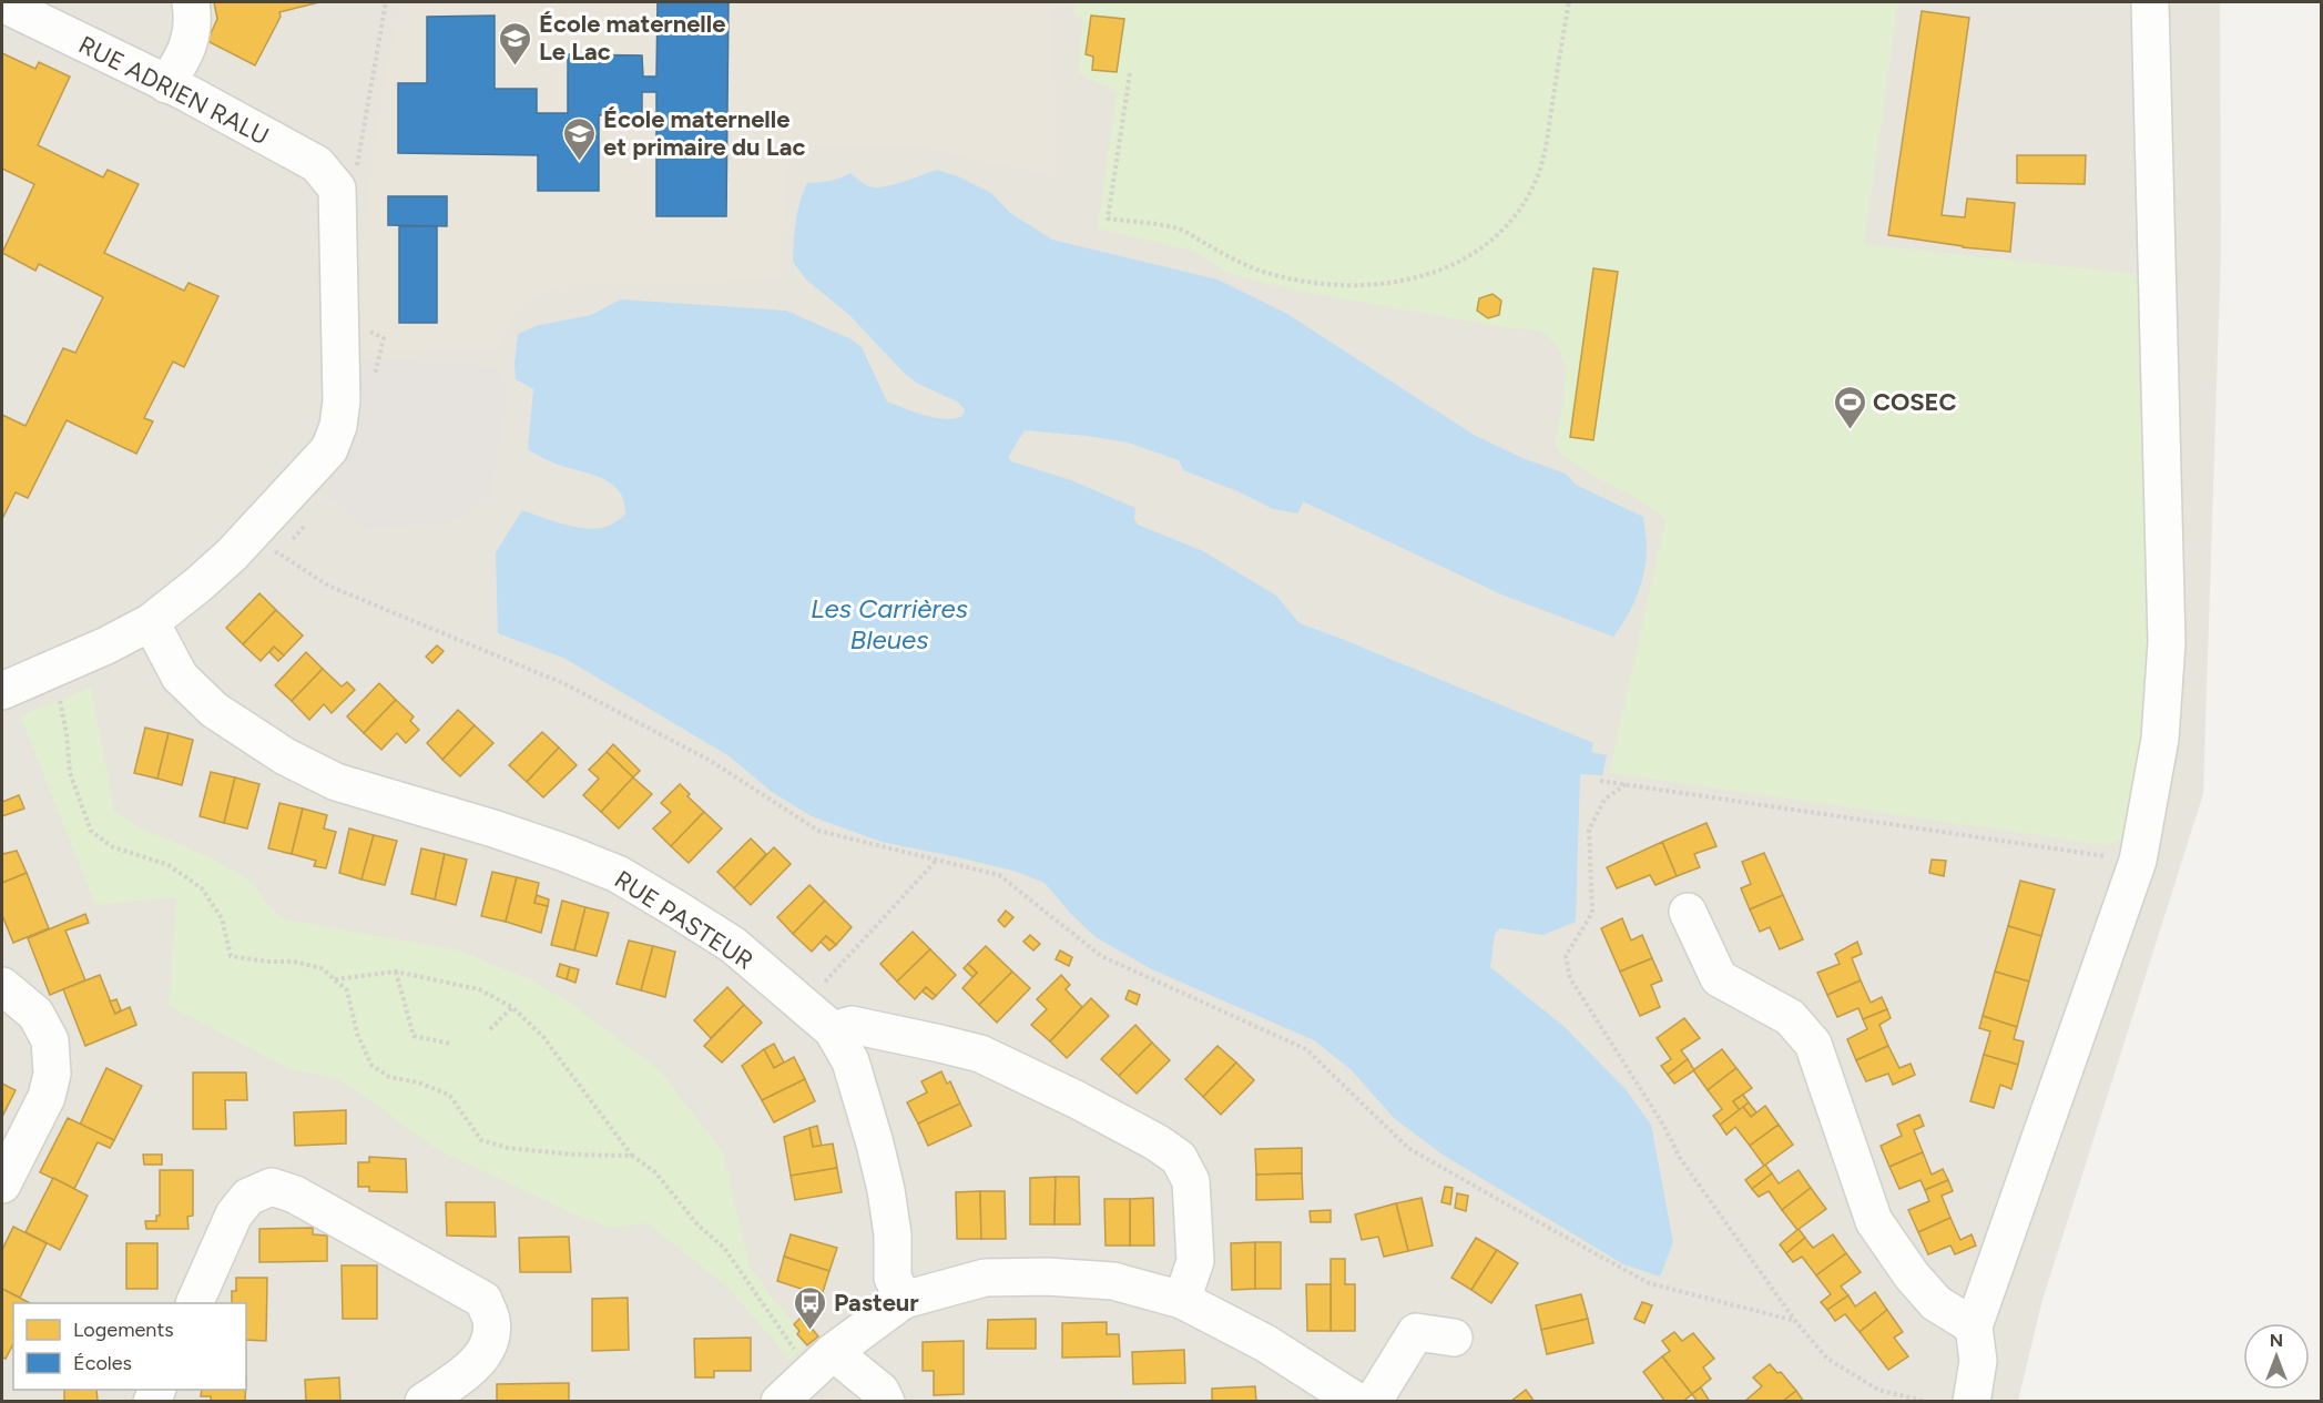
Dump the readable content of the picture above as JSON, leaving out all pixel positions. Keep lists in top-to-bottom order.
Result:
{
  "streets": {
    "street": ["RUE ADRIEN RALU", "RUE PASTEUR"]
  },
  "water": ["Les Carrières Bleues"],
  "places": {
    "school or university": ["École maternelle Le Lac", "École maternelle et primaire du Lac"],
    "sports": ["COSEC"],
    "bus stop": ["Pasteur"]
  },
  "legend": ["Logements", "Écoles"],
  "north": "top"
}
